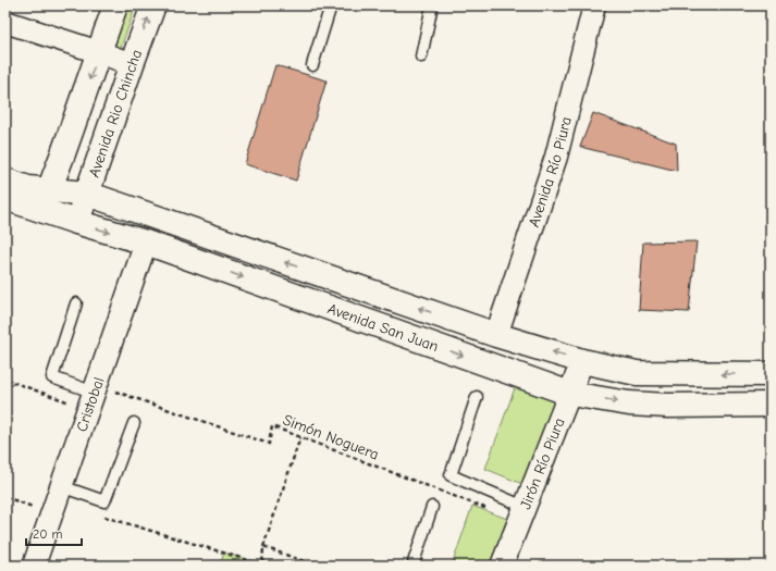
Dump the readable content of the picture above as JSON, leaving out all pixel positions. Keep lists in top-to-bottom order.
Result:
{
  "streets": {
    "street": [
      "Avenida Rio Chincha",
      "Avenida Río Piura",
      "Avenida San Juan",
      "Cristobal",
      "Jirón Río Piura"
    ],
    "path": ["Simón Noguera"]
  },
  "crossings": [
    ["Avenida Rio Chincha", "Avenida San Juan"],
    ["Avenida Río Piura", "Avenida San Juan"],
    ["Avenida San Juan", "Cristobal"],
    ["Avenida San Juan", "Jirón Río Piura"],
    ["Cristobal", "Simón Noguera"],
    ["Simón Noguera", "Jirón Río Piura"]
  ],
  "scale_bar": "20 m"
}
